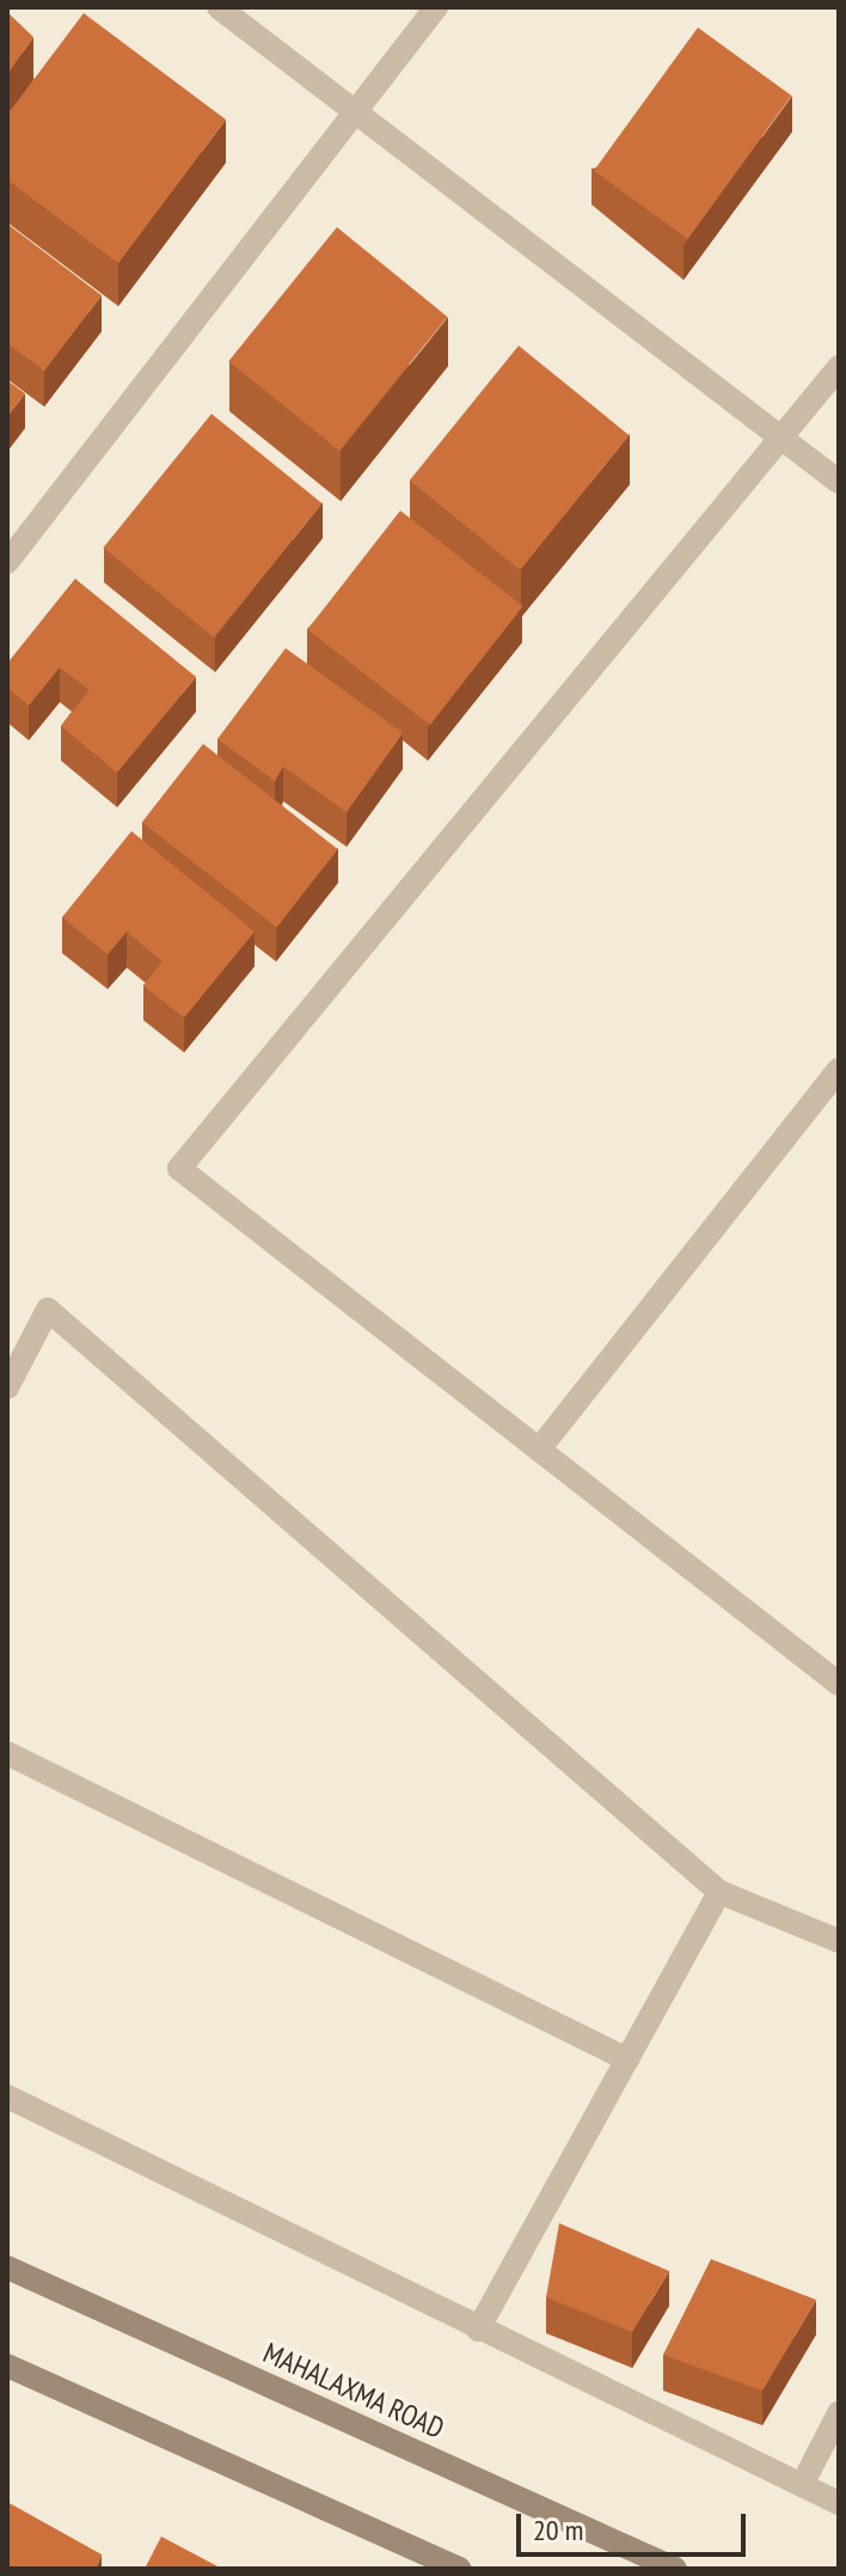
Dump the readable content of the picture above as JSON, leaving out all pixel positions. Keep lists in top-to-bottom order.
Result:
{
  "streets": {
    "street": ["MAHALAXMA ROAD"]
  },
  "scale_bar": "20 m"
}
